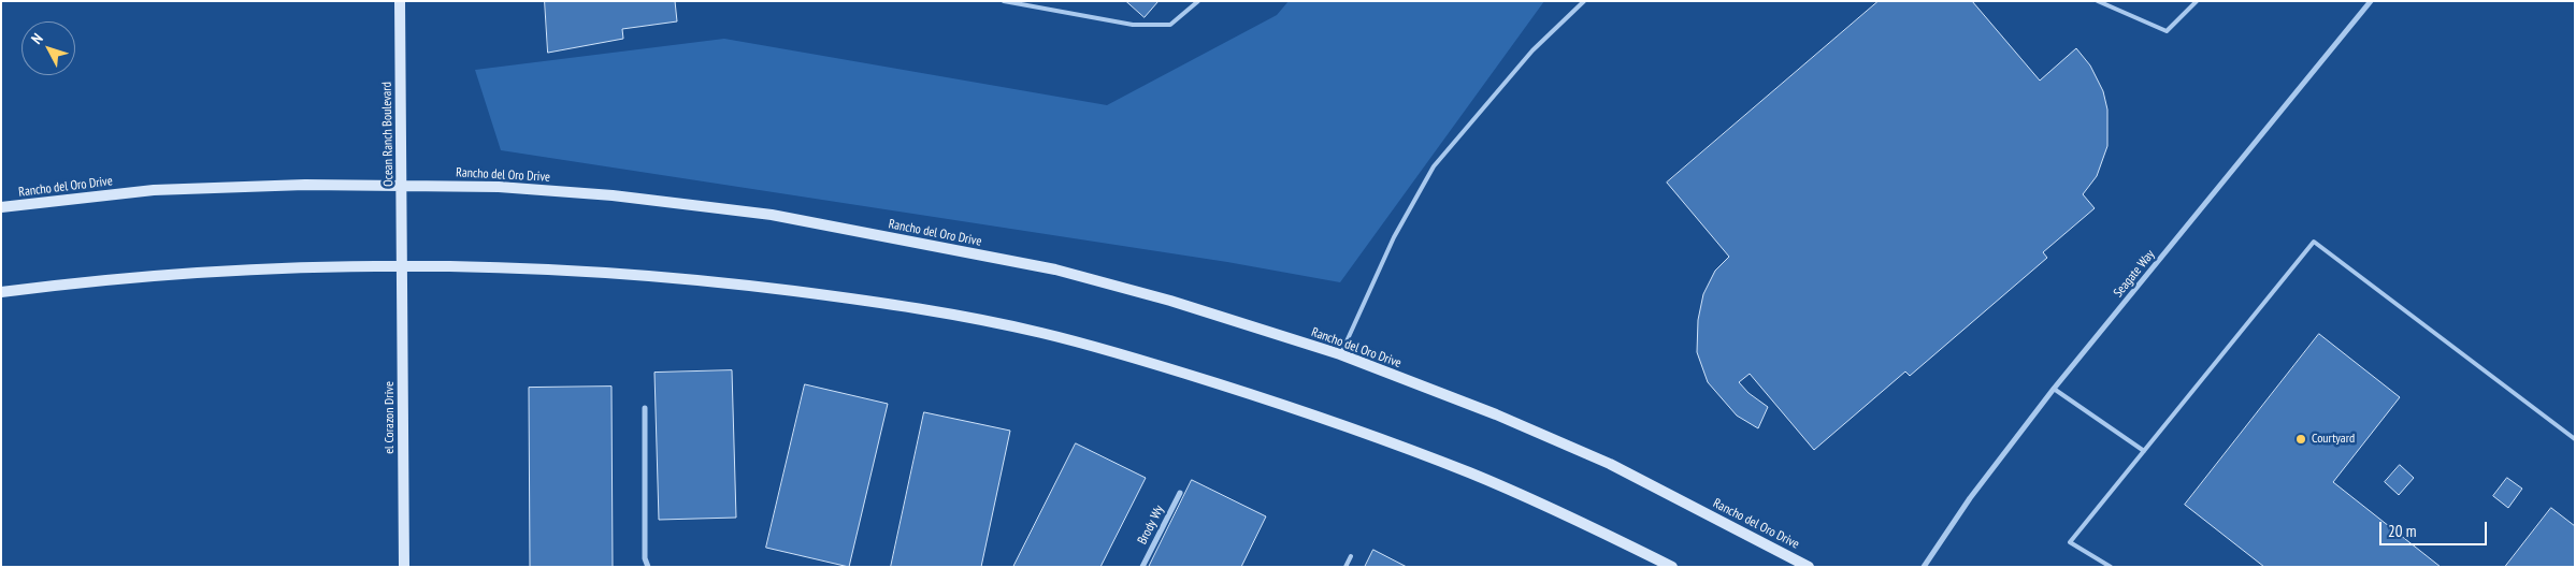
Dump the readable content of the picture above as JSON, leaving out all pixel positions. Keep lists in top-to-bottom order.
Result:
{
  "streets": {
    "main road": ["Ocean Ranch Boulevard", "Rancho del Oro Drive", "el Corazon Drive"],
    "street": ["Seagate Way", "Brody Wy"]
  },
  "crossings": [
    ["Ocean Ranch Boulevard", "Rancho del Oro Drive"],
    ["Ocean Ranch Boulevard", "el Corazon Drive"]
  ],
  "places": ["Courtyard"],
  "scale_bar": "20 m",
  "north": "top left"
}
